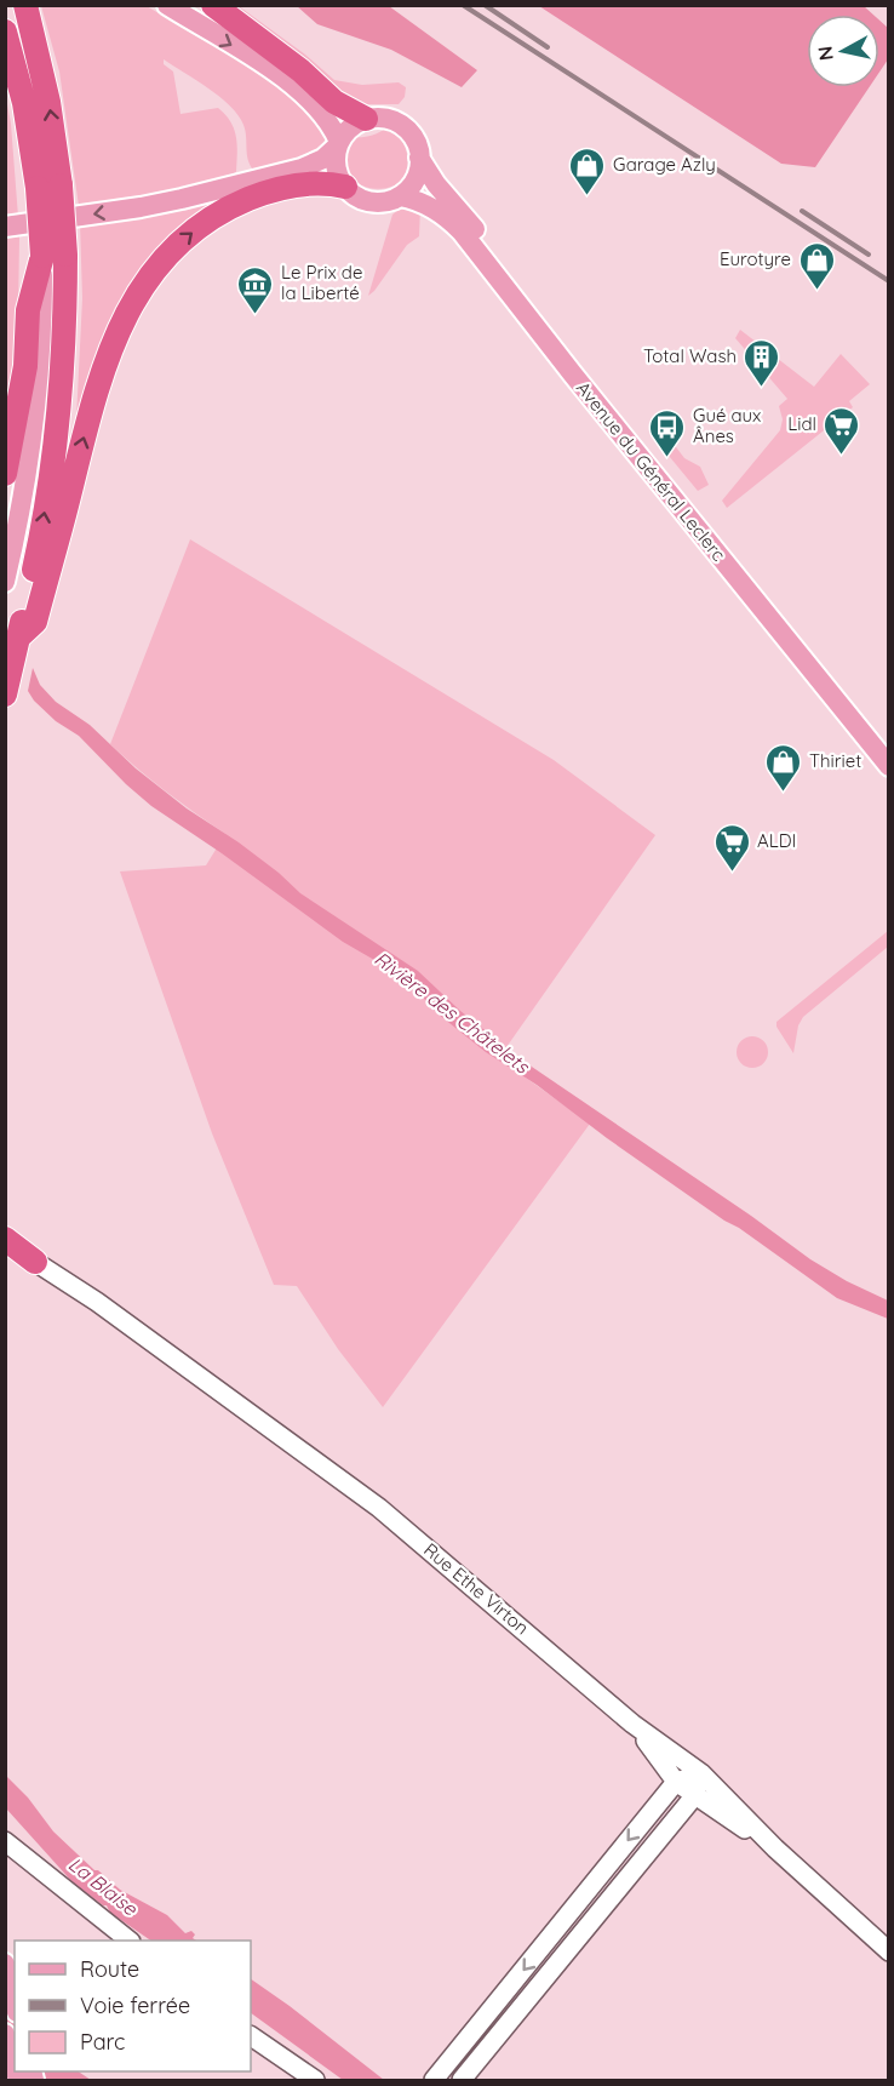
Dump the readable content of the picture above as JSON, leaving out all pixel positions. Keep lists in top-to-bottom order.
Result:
{
  "streets": {
    "main road": ["Avenue du Général Leclerc", "Rue Ethe Virton"]
  },
  "water": ["Rivière des Châtelets", "La Blaise"],
  "places": {
    "shop": ["Garage Azly", "Eurotyre", "Thiriet"],
    "museum": ["Le Prix de la Liberté"],
    "building": ["Total Wash"],
    "supermarket": ["Lidl", "ALDI"],
    "bus stop": ["Gué aux Ânes"]
  },
  "legend": ["Route", "Voie ferrée", "Parc"],
  "north": "left"
}
